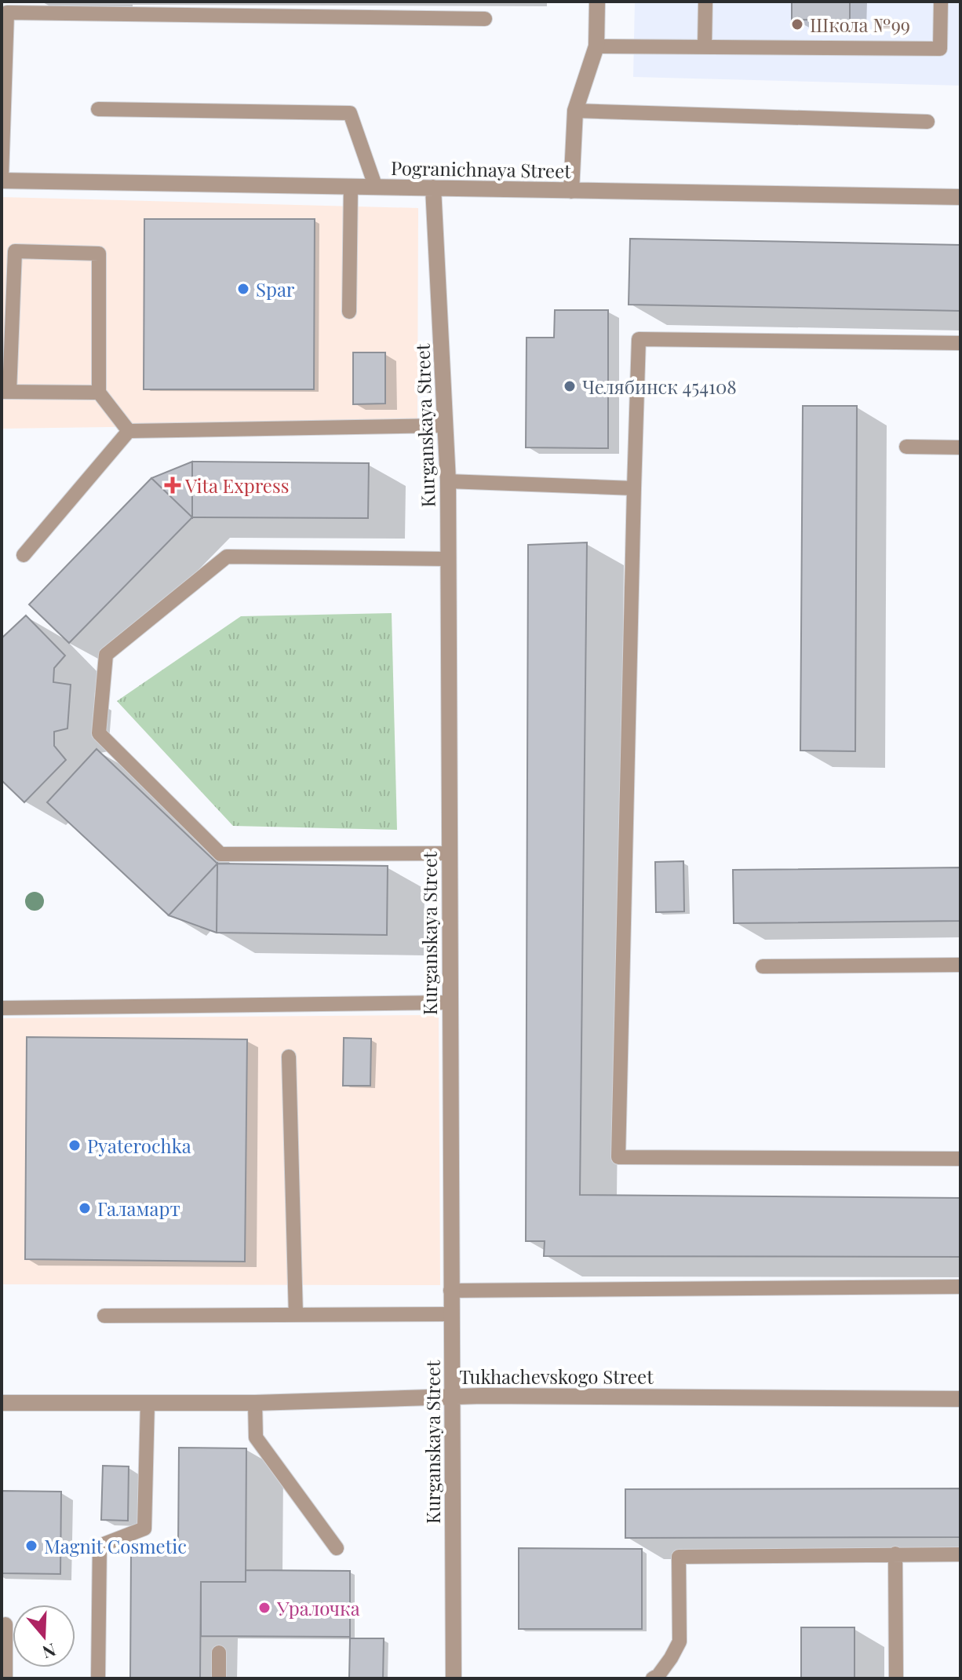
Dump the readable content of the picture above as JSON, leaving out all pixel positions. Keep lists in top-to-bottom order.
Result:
{
  "streets": {
    "street": ["Pogranichnaya Street", "Kurganskaya Street", "Tukhachevskogo Street"]
  },
  "crossings": [
    ["Pogranichnaya Street", "Kurganskaya Street"],
    ["Kurganskaya Street", "Tukhachevskogo Street"]
  ],
  "places": {
    "other": [
      "Школа №99",
      "Spar",
      "Челябинск 454108",
      "Pyaterochka",
      "Галамарт",
      "Magnit Cosmetic",
      "Уралочка"
    ],
    "health": ["Vita Express"]
  },
  "north": "bottom"
}
